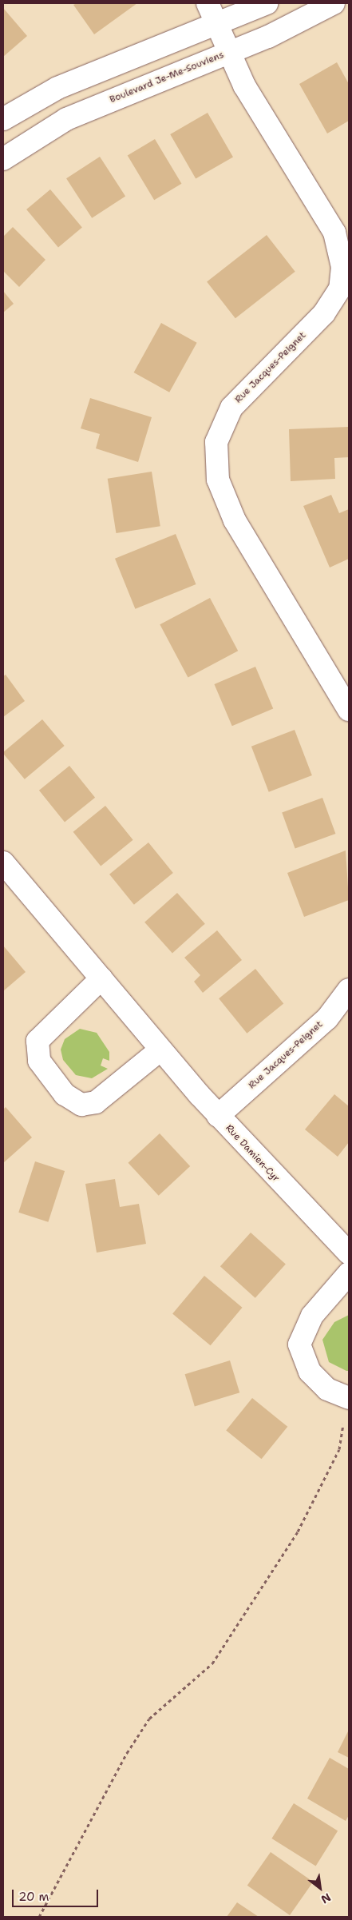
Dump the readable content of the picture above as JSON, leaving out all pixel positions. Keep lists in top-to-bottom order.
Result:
{
  "streets": {
    "street": ["Boulevard Je-Me-Souviens", "Rue Jacques-Peignet", "Rue Damien-Cyr"]
  },
  "crossings": [
    ["Boulevard Je-Me-Souviens", "Rue Jacques-Peignet"],
    ["Rue Jacques-Peignet", "Rue Damien-Cyr"]
  ],
  "scale_bar": "20 m",
  "north": "bottom right"
}
